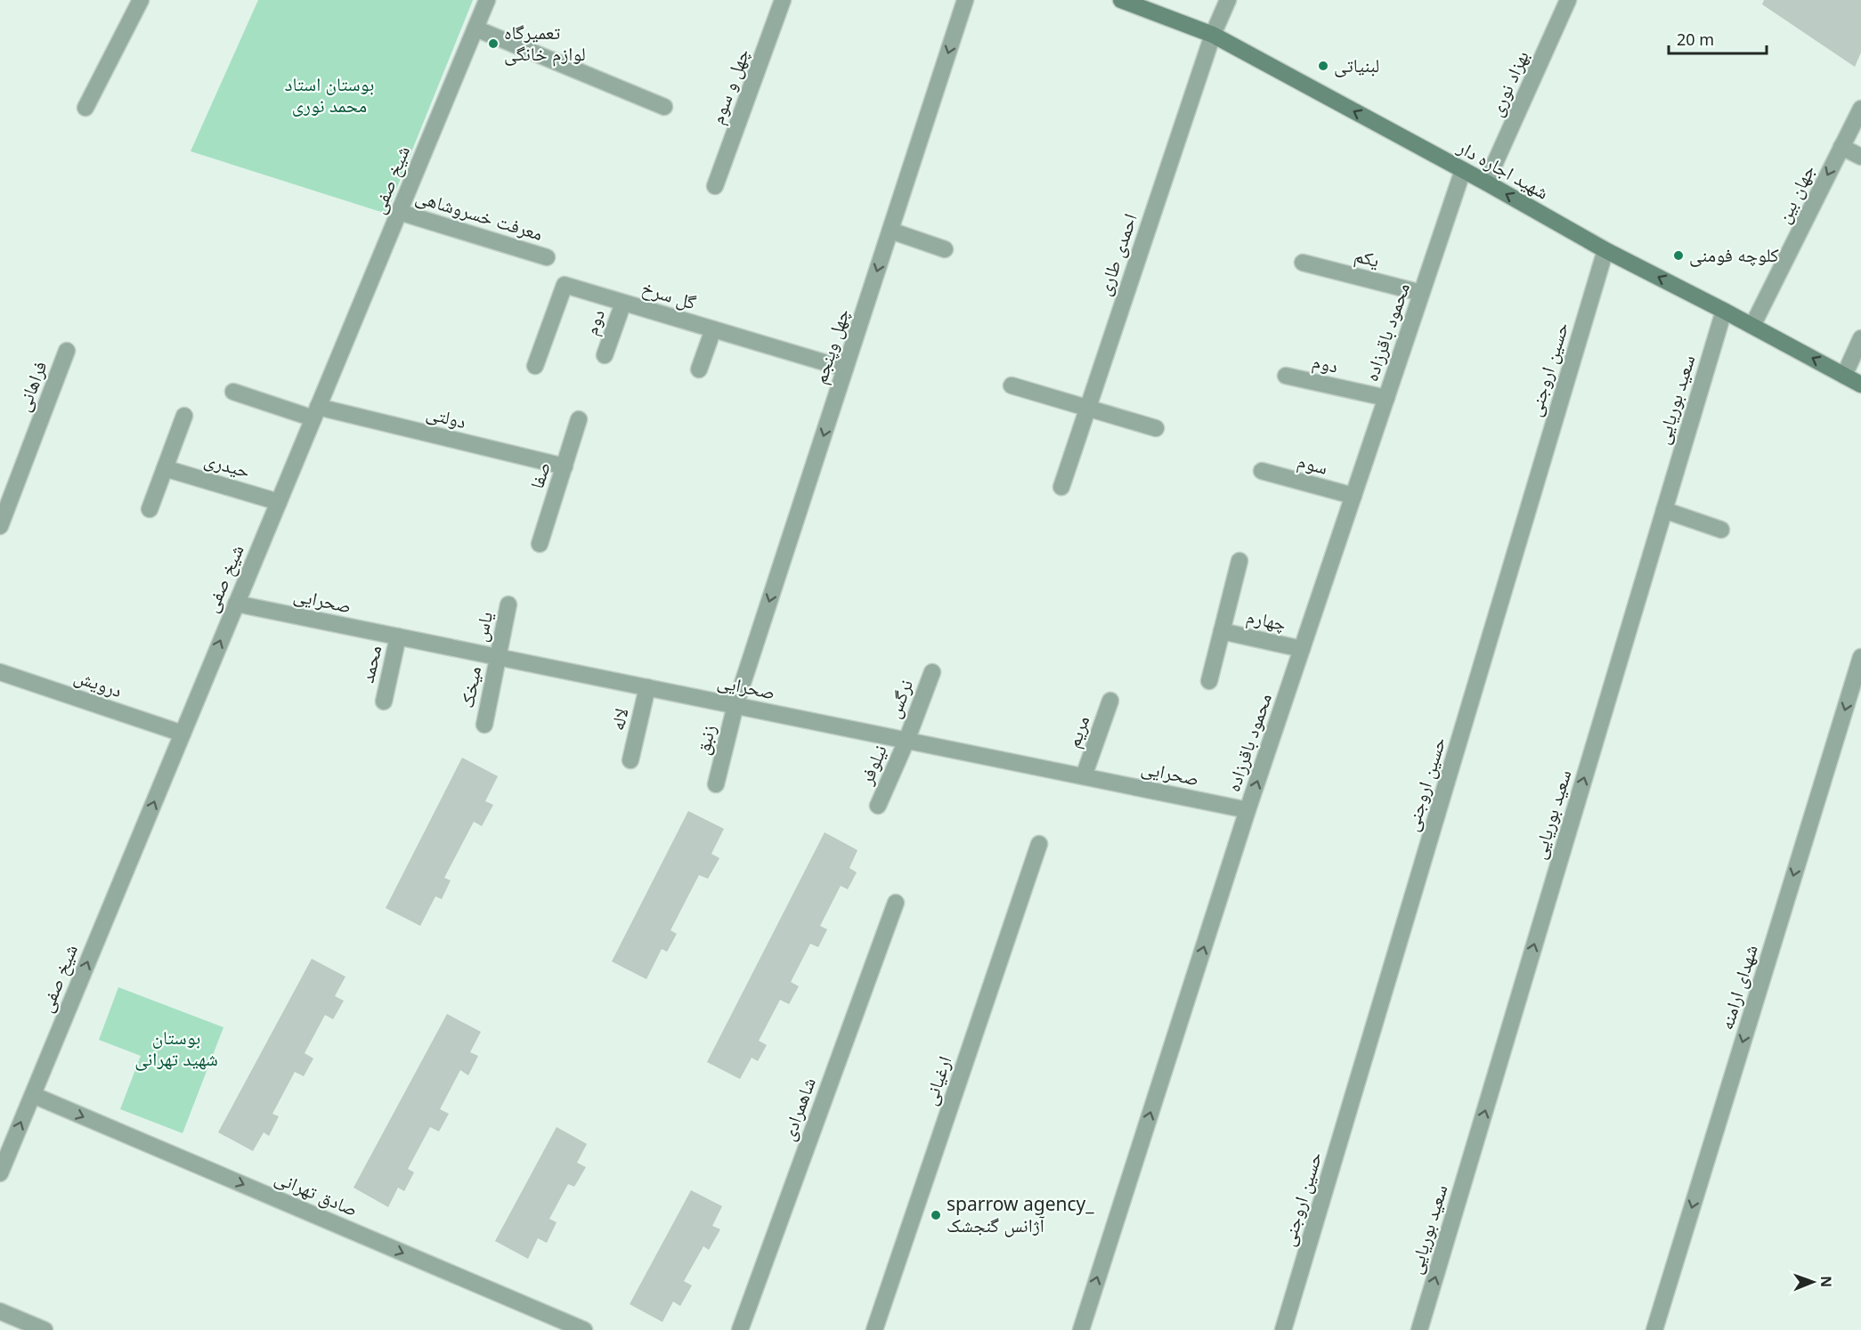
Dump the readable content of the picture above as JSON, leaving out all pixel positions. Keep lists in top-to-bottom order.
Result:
{
  "streets": {
    "main road": ["شهید اجاره دار"],
    "street": [
      "بهزاد نوری",
      "چهل و سوم",
      "شیخ صفی",
      "جهان‌ بین",
      "معرفت خسروشاهی",
      "احمدی طاری",
      "یکم",
      "گل سرخ",
      "دوم",
      "محمود باقرزاده",
      "چهل وپنجم",
      "حسین اروجنی",
      "فراهانی",
      "سعید بوریایی",
      "دولتی",
      "سوم",
      "حیدری",
      "صفا",
      "صحرایی",
      "چهارم",
      "یاس",
      "محمد",
      "درویش",
      "میخک",
      "نرگس",
      "لاله",
      "مریم",
      "زنبق",
      "نیلوفر",
      "شهدای ارامنه",
      "ارغیانی",
      "شاهمرادی",
      "صادق تهرانی"
    ]
  },
  "crossings": [
    ["بهزاد نوری", "شهید اجاره دار"],
    ["شهید اجاره دار", "جهان‌ بین"],
    ["شهید اجاره دار", "احمدی طاری"],
    ["شهید اجاره دار", "محمود باقرزاده"],
    ["شهید اجاره دار", "حسین اروجنی"],
    ["شهید اجاره دار", "سعید بوریایی"],
    ["شیخ صفی", "معرفت خسروشاهی"],
    ["شیخ صفی", "دولتی"],
    ["شیخ صفی", "حیدری"],
    ["شیخ صفی", "صحرایی"],
    ["شیخ صفی", "درویش"],
    ["شیخ صفی", "صادق تهرانی"],
    ["یکم", "محمود باقرزاده"],
    ["گل سرخ", "دوم"],
    ["گل سرخ", "چهل وپنجم"],
    ["دوم", "محمود باقرزاده"],
    ["محمود باقرزاده", "سوم"],
    ["محمود باقرزاده", "صحرایی"],
    ["محمود باقرزاده", "چهارم"],
    ["چهل وپنجم", "صحرایی"],
    ["چهل وپنجم", "زنبق"],
    ["دولتی", "صفا"],
    ["صحرایی", "یاس"],
    ["صحرایی", "محمد"],
    ["صحرایی", "میخک"],
    ["صحرایی", "نرگس"],
    ["صحرایی", "لاله"],
    ["صحرایی", "مریم"],
    ["صحرایی", "زنبق"],
    ["صحرایی", "نیلوفر"],
    ["یاس", "میخک"],
    ["نرگس", "نیلوفر"]
  ],
  "one_way": [
    "شهید اجاره دار",
    "شیخ صفی",
    "جهان‌ بین",
    "محمود باقرزاده",
    "چهل وپنجم",
    "سعید بوریایی",
    "شهدای ارامنه",
    "صادق تهرانی"
  ],
  "parks": ["بوستان استاد محمد نوری", "بوستان شهید تهرانی"],
  "places": [
    "تعمیرگاه لوازم خانگی",
    "لبنیاتی",
    "کلوچه فومنی",
    "sparrow agency_ آژانس گنجشک"
  ],
  "scale_bar": "20 m",
  "north": "right"
}
